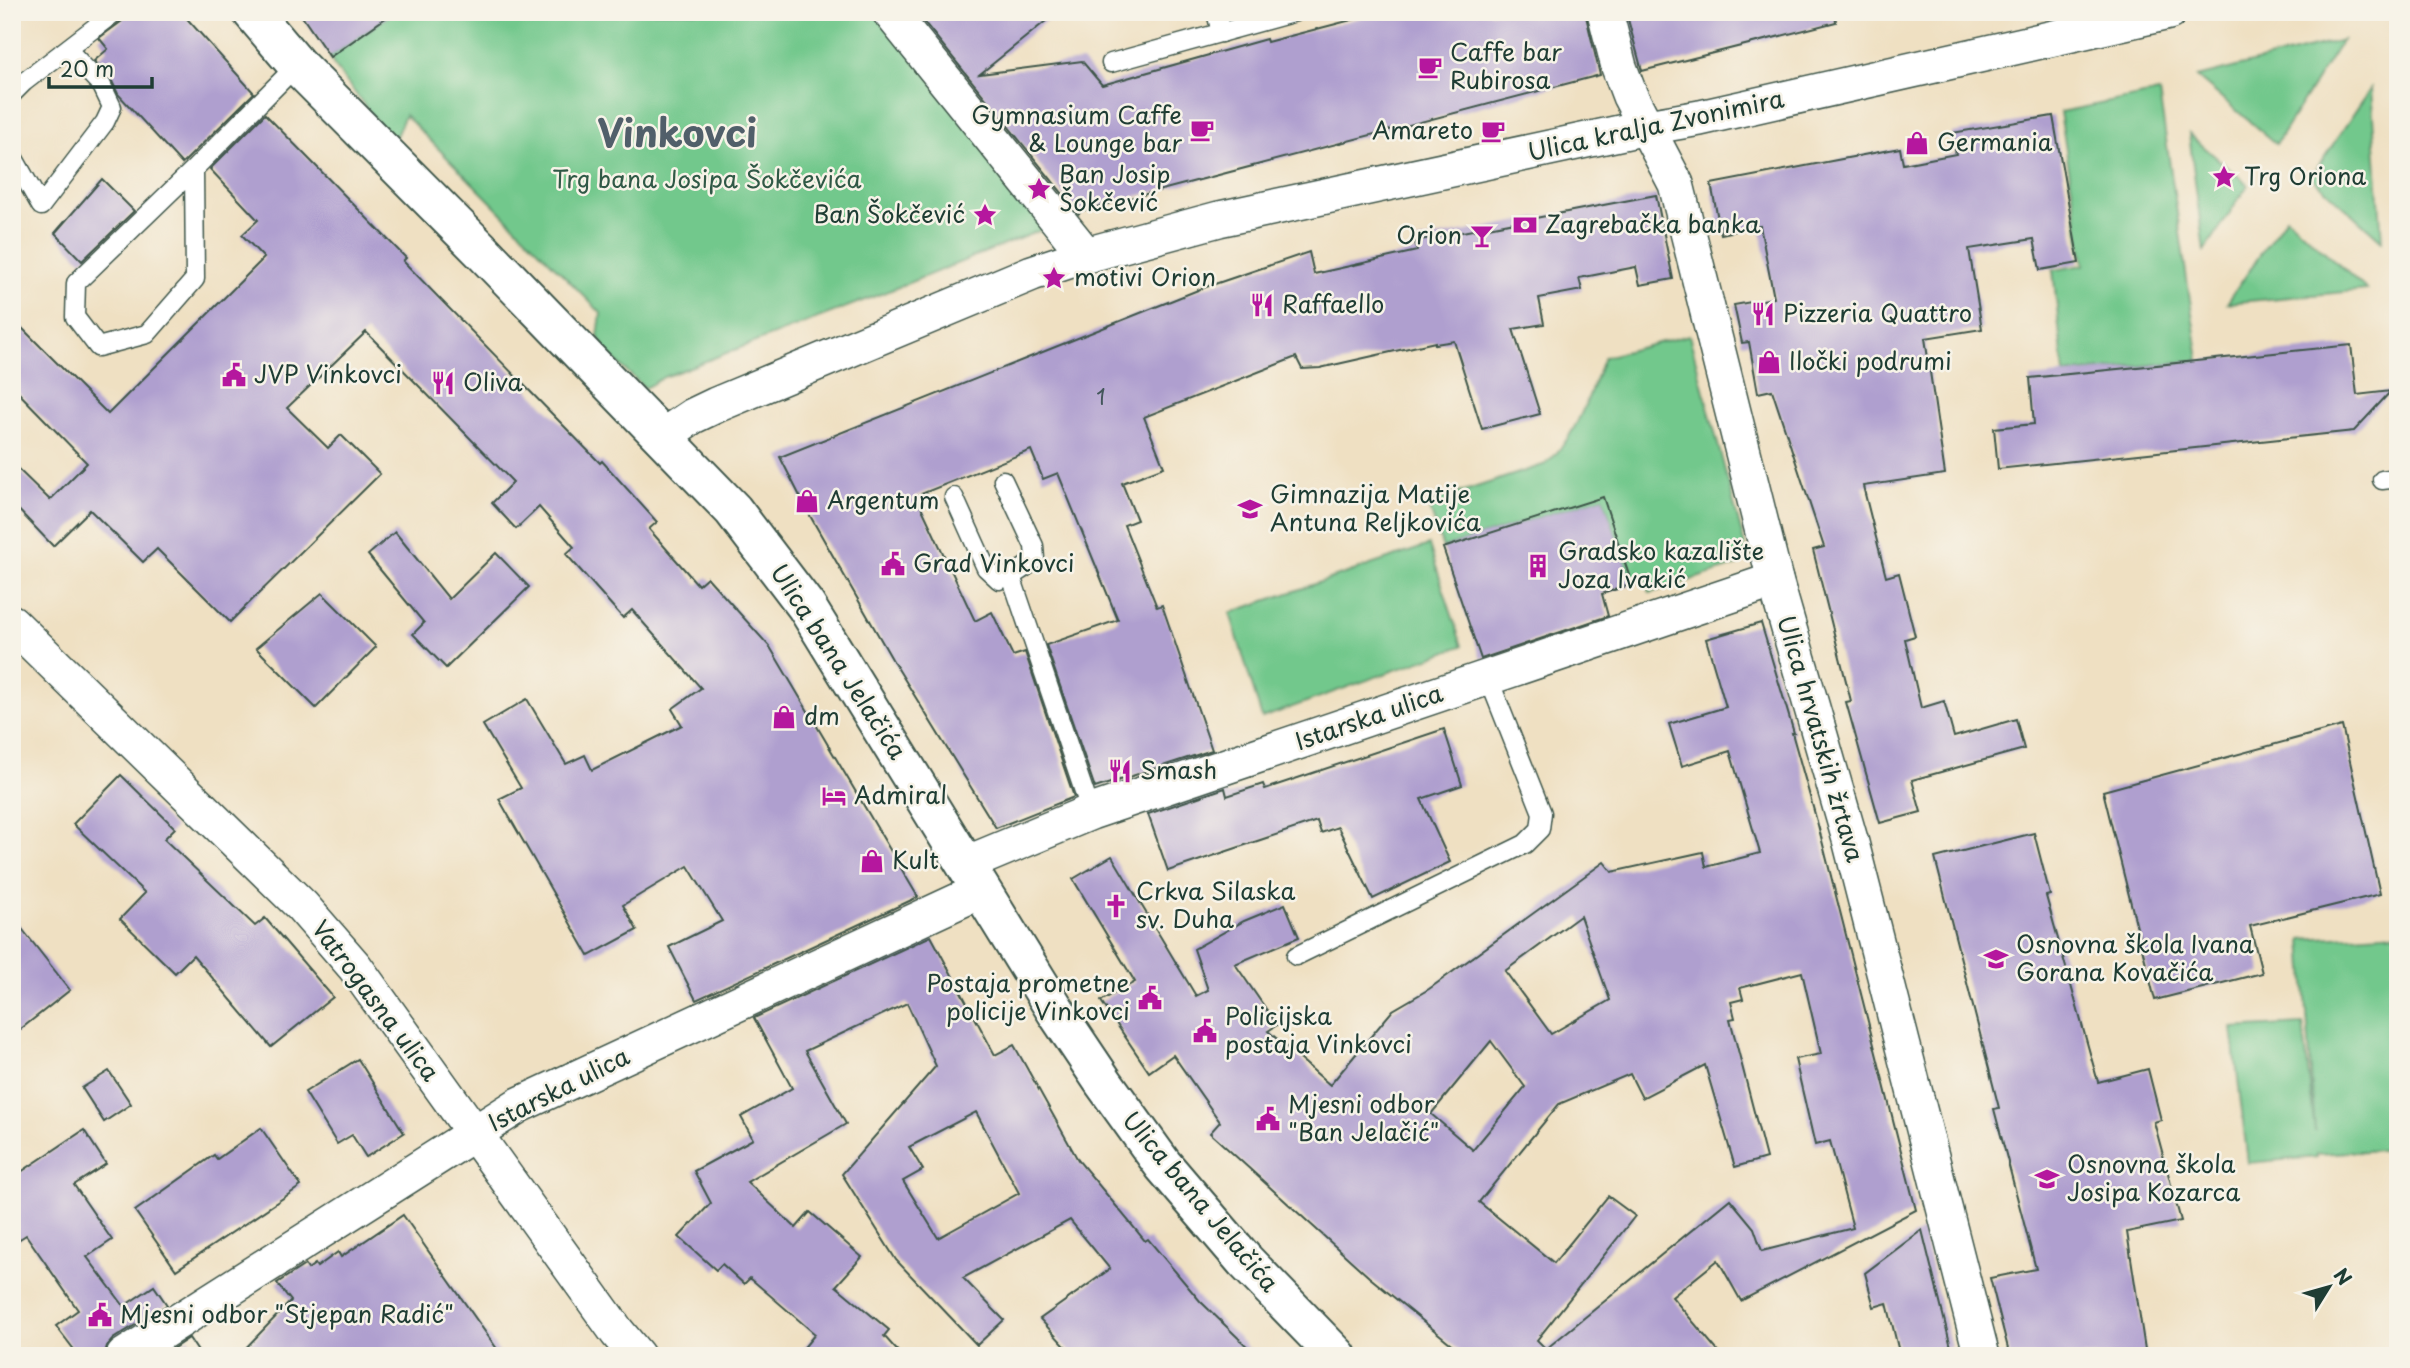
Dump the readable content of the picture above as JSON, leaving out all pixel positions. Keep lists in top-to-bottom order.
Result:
{
  "streets": {
    "main road": ["Ulica bana Jelačića"],
    "street": [
      "Ulica kralja Zvonimira",
      "Istarska ulica",
      "Ulica hrvatskih žrtava",
      "Vatrogasna ulica"
    ]
  },
  "crossings": [
    ["Ulica kralja Zvonimira", "Ulica hrvatskih žrtava"],
    ["Ulica bana Jelačića", "Istarska ulica"],
    ["Istarska ulica", "Ulica hrvatskih žrtava"],
    ["Istarska ulica", "Vatrogasna ulica"]
  ],
  "districts": ["Vinkovci"],
  "parks": ["Trg bana Josipa Šokčevića"],
  "places": {
    "cafe": ["Caffe bar Rubirosa", "Gymnasium Caffe & Lounge bar", "Amareto"],
    "shop": [
      "Germania",
      "Iločki podrumi",
      "Argentum",
      "dm",
      "Kult"
    ],
    "place": [
      "Trg Oriona",
      "Ban Josip Šokčević",
      "Ban Šokčević",
      "motivi Orion"
    ],
    "bank": ["Zagrebačka banka"],
    "bar": ["Orion"],
    "restaurant": [
      "Raffaello",
      "Pizzeria Quattro",
      "Oliva",
      "Smash"
    ],
    "public building": [
      "JVP Vinkovci",
      "Grad Vinkovci",
      "Postaja prometne policije Vinkovci",
      "Policijska postaja Vinkovci",
      "Mjesni odbor \"Ban Jelačić\"",
      "Mjesni odbor \"Stjepan Radić\""
    ],
    "school or university": ["Gimnazija Matije Antuna Reljkovića", "Osnovna škola Ivana Gorana Kovačića", "Osnovna škola Josipa Kozarca"],
    "building": ["Gradsko kazalište Joza Ivakić"],
    "hotel": ["Admiral"],
    "church": ["Crkva Silaska sv. Duha"]
  },
  "house_numbers": ["1"],
  "scale_bar": "20 m",
  "north": "top right"
}
